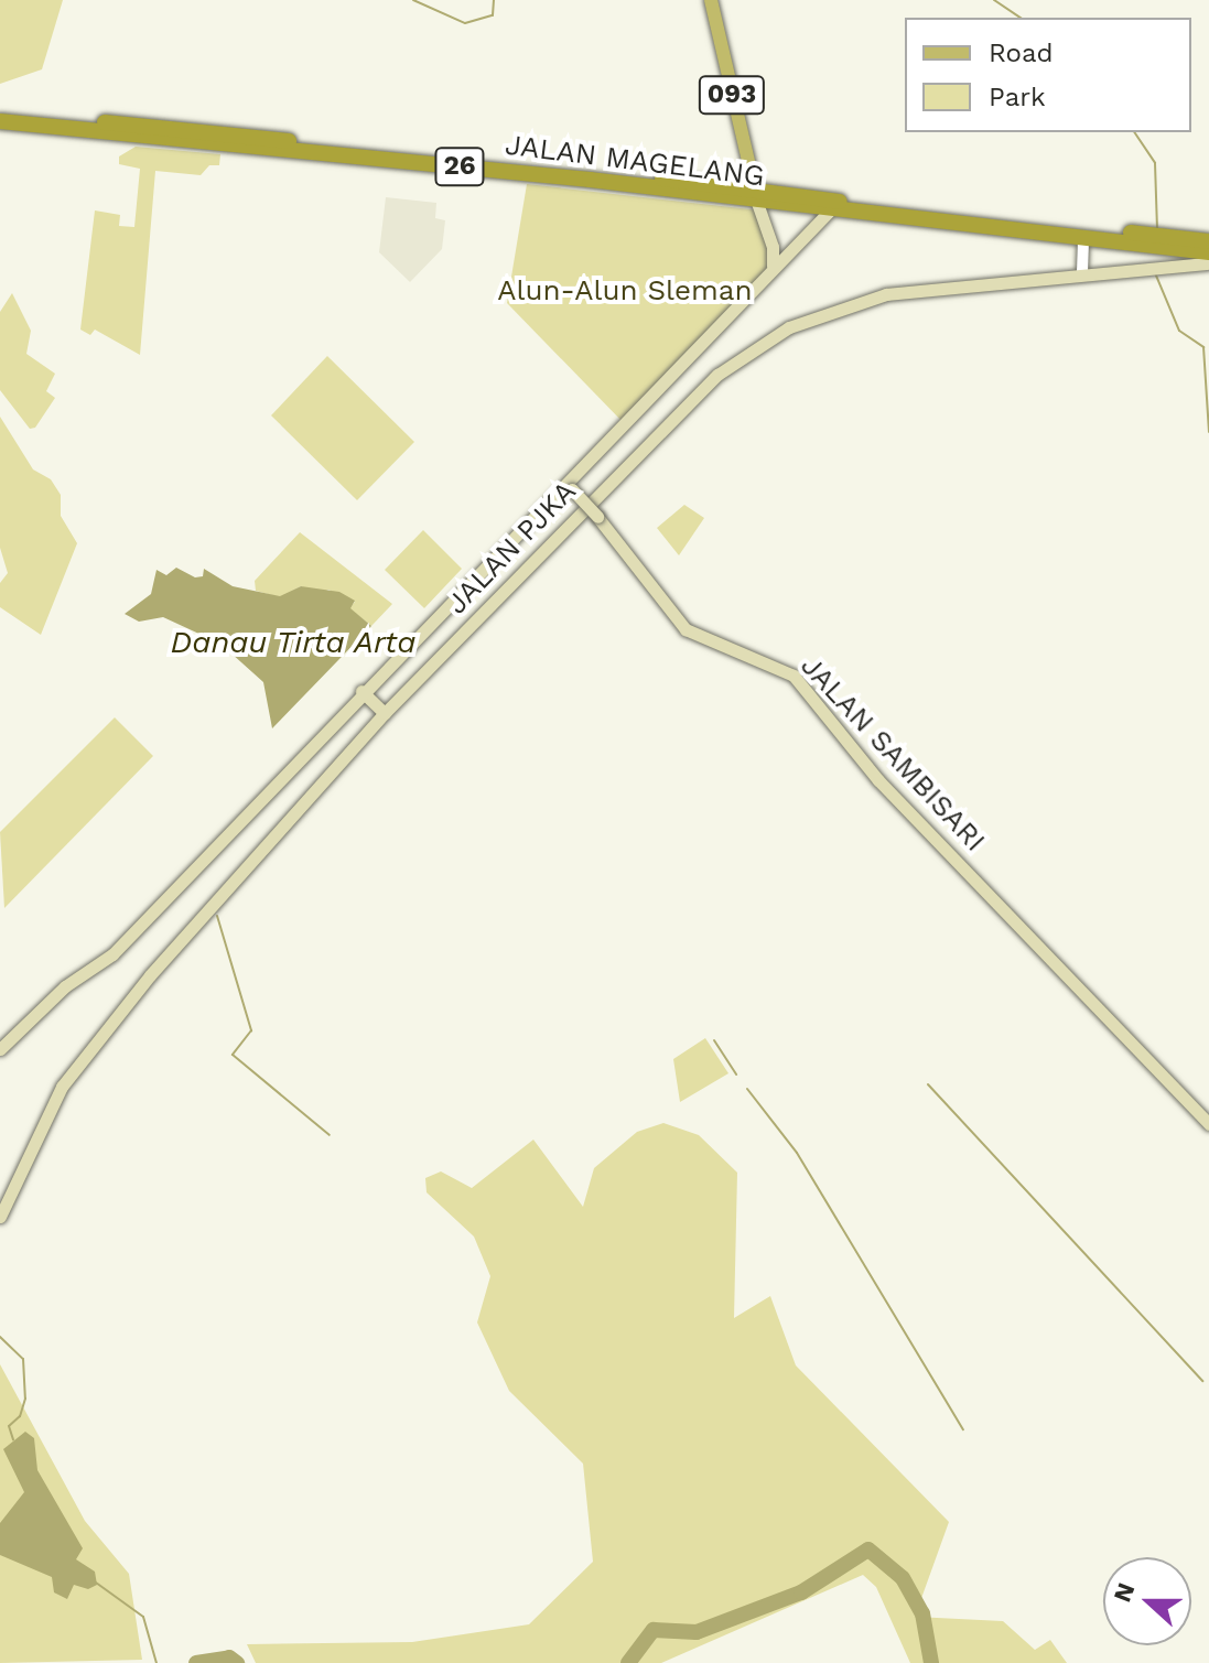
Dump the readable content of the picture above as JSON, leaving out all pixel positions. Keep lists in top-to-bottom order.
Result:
{
  "streets": {
    "highway": ["JALAN MAGELANG", "26"],
    "main road": ["093", "JALAN PJKA", "JALAN SAMBISARI"]
  },
  "crossings": [
    ["093", "JALAN MAGELANG"]
  ],
  "water": ["Danau Tirta Arta"],
  "parks": ["Alun-Alun Sleman"],
  "legend": ["Road", "Park"],
  "north": "left"
}
